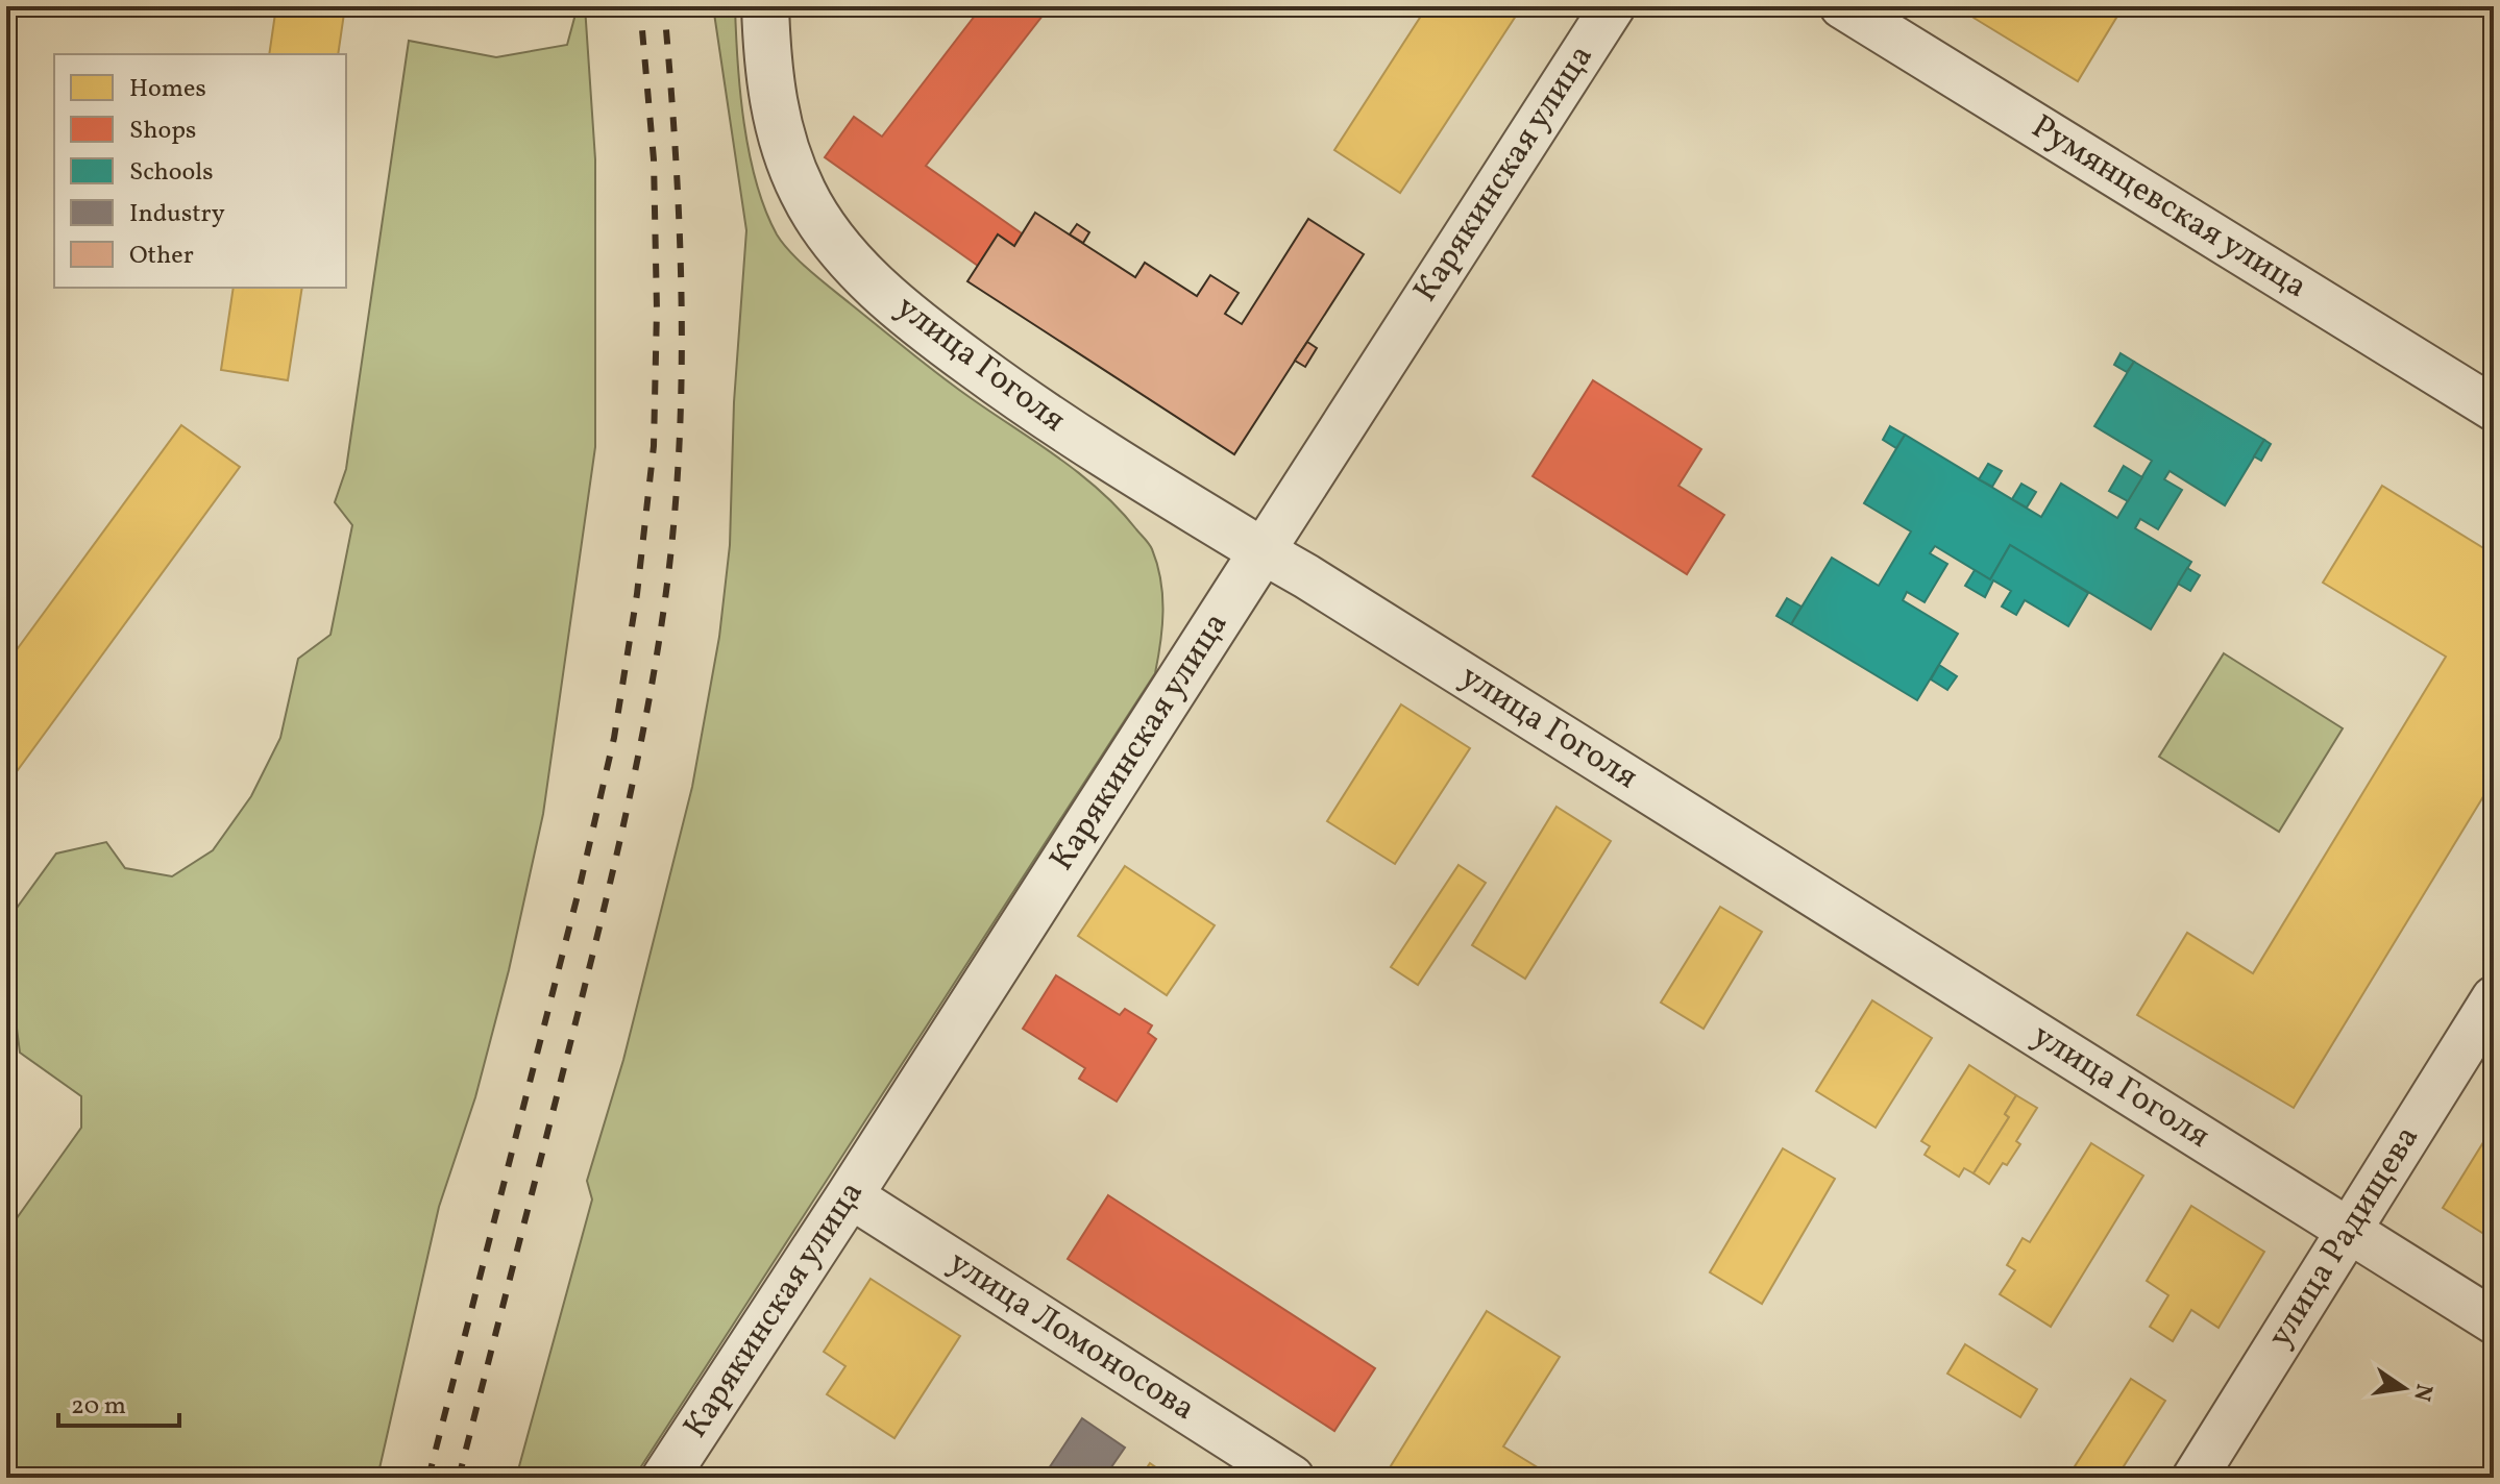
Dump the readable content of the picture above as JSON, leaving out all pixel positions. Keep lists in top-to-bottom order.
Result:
{
  "streets": {
    "street": [
      "Карякинская улица",
      "Румянцевская улица",
      "улица Гоголя",
      "улица Радищева",
      "улица Ломоносова"
    ]
  },
  "crossings": [
    ["Карякинская улица", "улица Гоголя"],
    ["Карякинская улица", "улица Ломоносова"],
    ["улица Гоголя", "улица Радищева"]
  ],
  "legend": [
    "Homes",
    "Shops",
    "Schools",
    "Industry",
    "Other"
  ],
  "scale_bar": "20 m",
  "north": "right"
}
